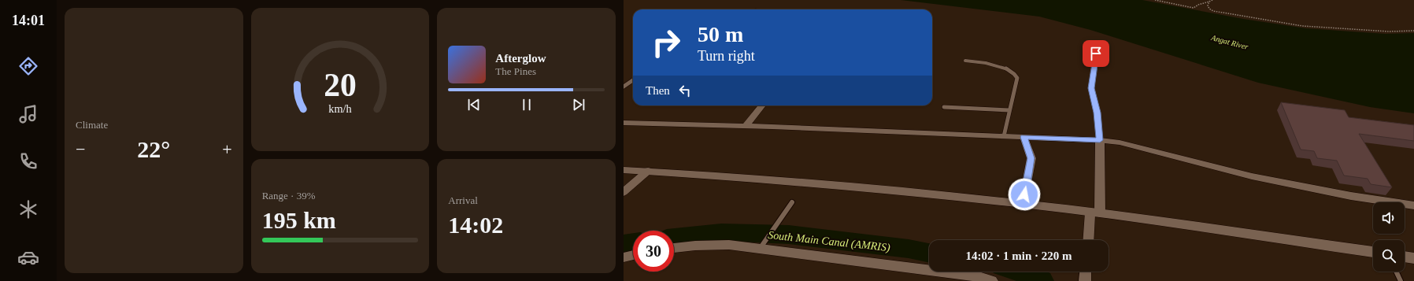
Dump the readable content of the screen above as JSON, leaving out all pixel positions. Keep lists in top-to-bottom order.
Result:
{
  "water": ["Angat River", "South Main Canal (AMRIS)"],
  "page": {
    "tabs": "14:01",
    "tile": [
      "Climate",
      ["Range · 39%", "195 km"],
      ["Arrival", "14:02"]
    ],
    "turn": ["50 m", "Turn right"],
    "song": ["Afterglow", "The Pines"],
    "then": "Then",
    "heat": ["−", "22°", "+"],
    "limit": "30",
    "trip": "14:02 · 1 min · 220 m",
    "gauge": ["20", "km/h"]
  }
}
